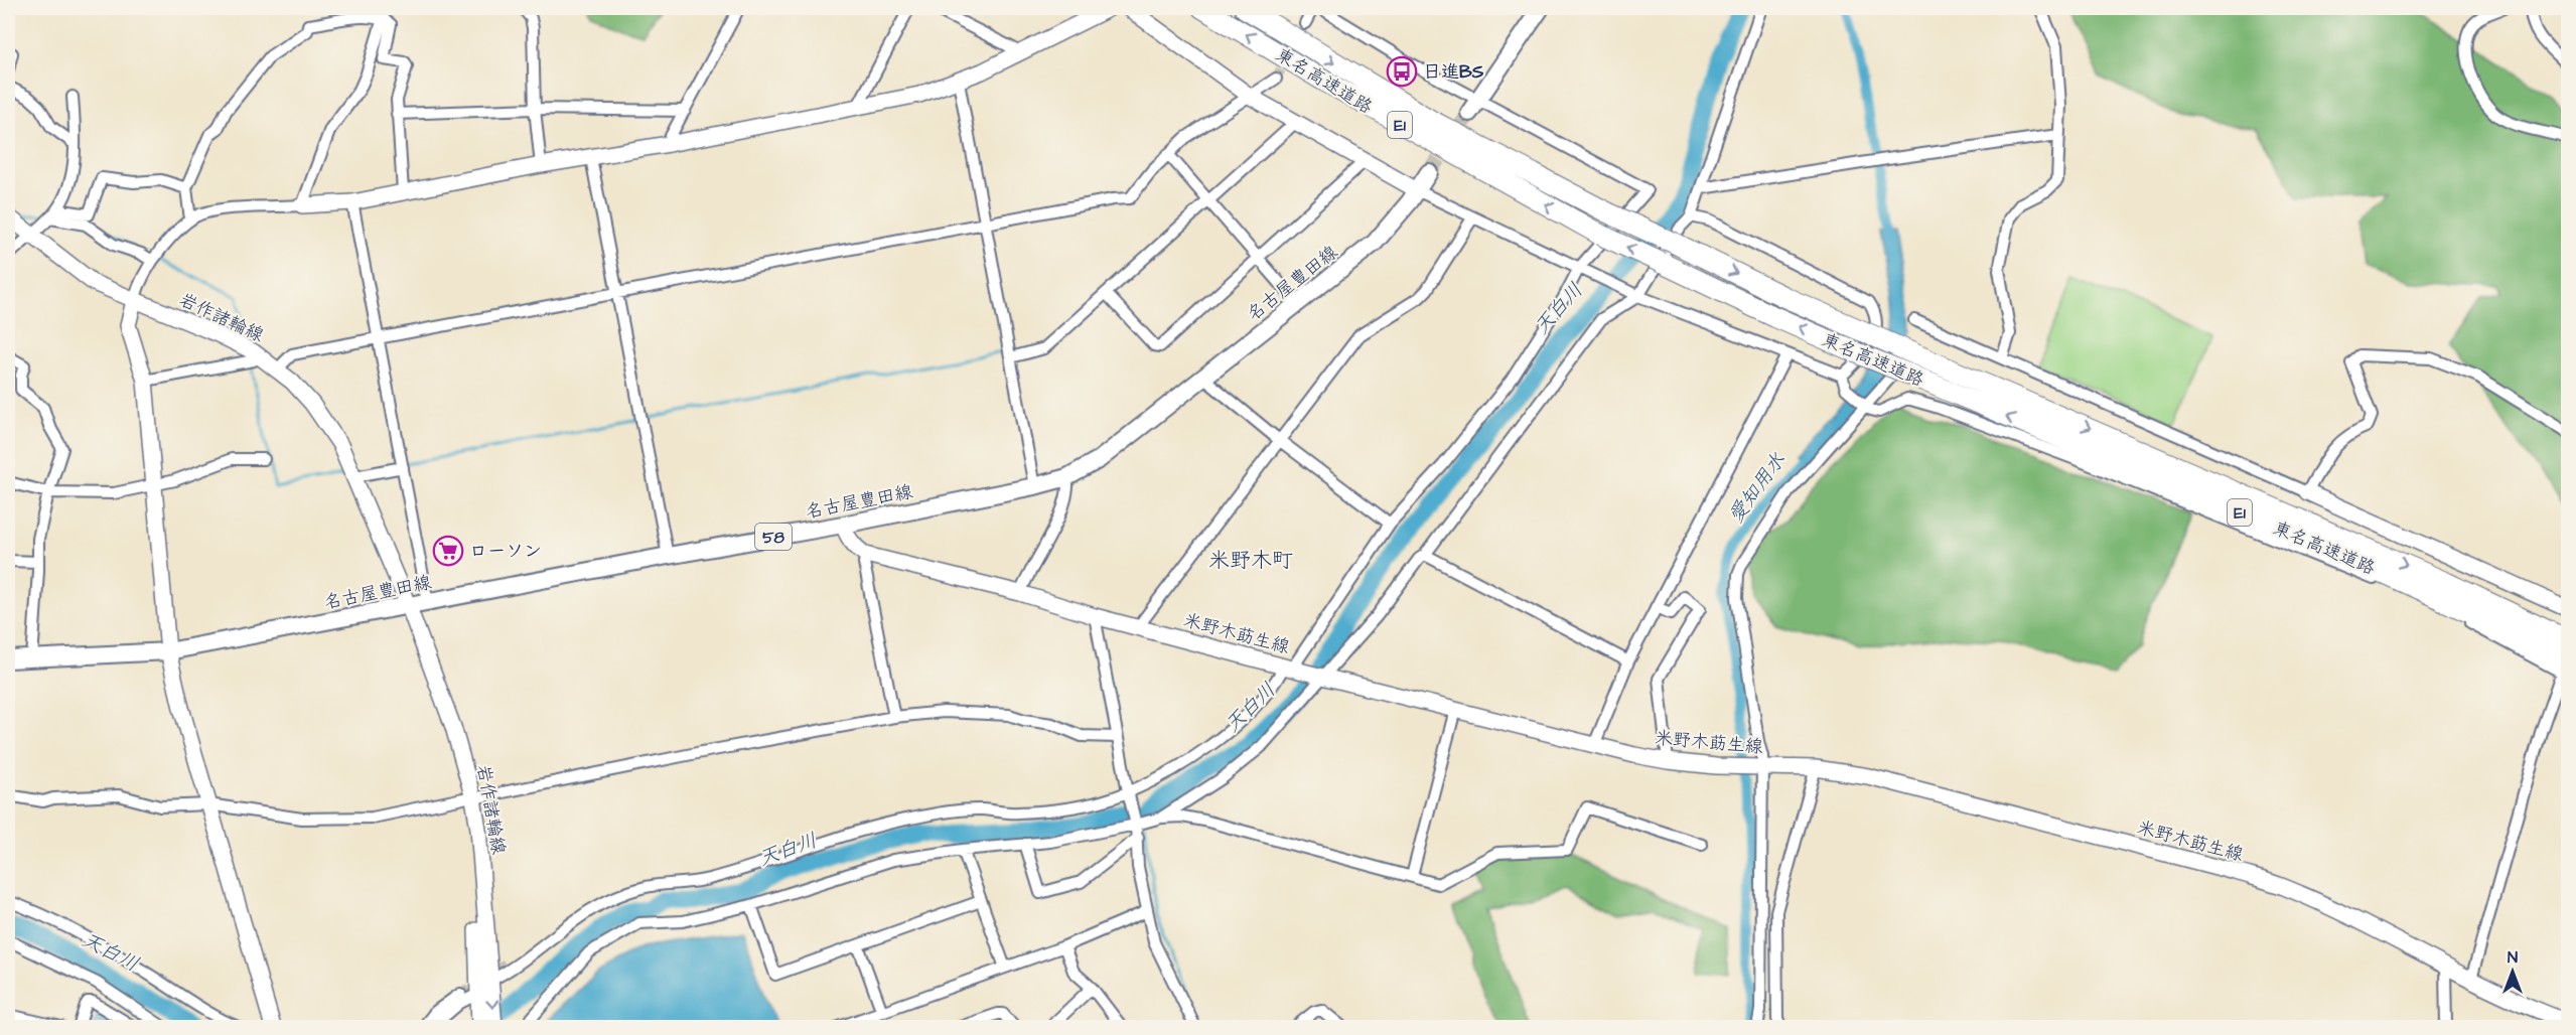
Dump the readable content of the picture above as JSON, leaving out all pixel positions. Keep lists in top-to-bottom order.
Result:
{
  "streets": {
    "highway": ["東名高速道路", "E1"],
    "main road": [
      "名古屋豊田線",
      "岩作諸輪線",
      "58",
      "米野木莇生線"
    ]
  },
  "crossings": [
    ["名古屋豊田線", "岩作諸輪線"]
  ],
  "districts": ["米野木町"],
  "water": ["天白川", "愛知用水"],
  "places": {
    "bus stop": ["日進BS"],
    "supermarket": ["ローソン"]
  },
  "north": "top"
}
